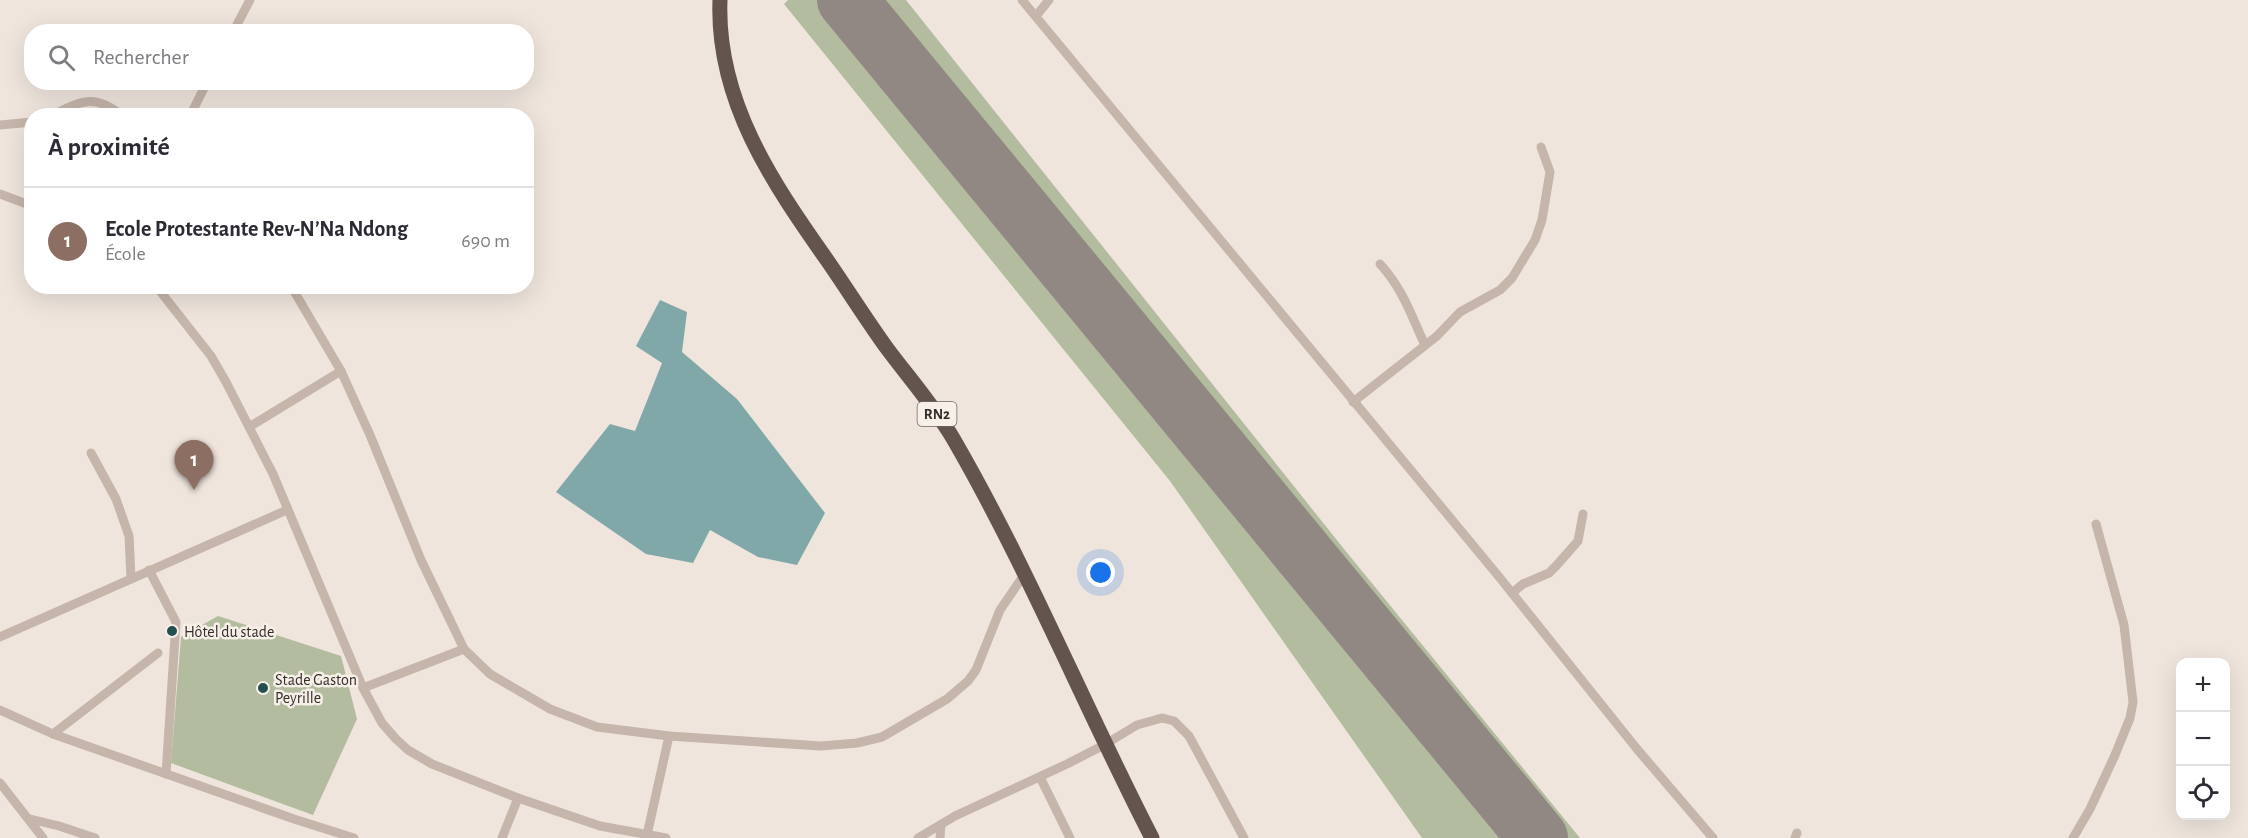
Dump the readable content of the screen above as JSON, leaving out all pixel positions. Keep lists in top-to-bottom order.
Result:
{
  "streets": {
    "highway": ["RN2"]
  },
  "places": ["Hôtel du stade", "Stade Gaston Peyrille"],
  "page": {
    "search": "Rechercher",
    "heading": "À proximité",
    "list": [
      {
        "mark": "1",
        "name": "Ecole Protestante Rev-N’Na Ndong",
        "note": "École",
        "value": "690 m"
      }
    ],
    "pins": "1",
    "map_buttons": ["+", "−"]
  }
}
